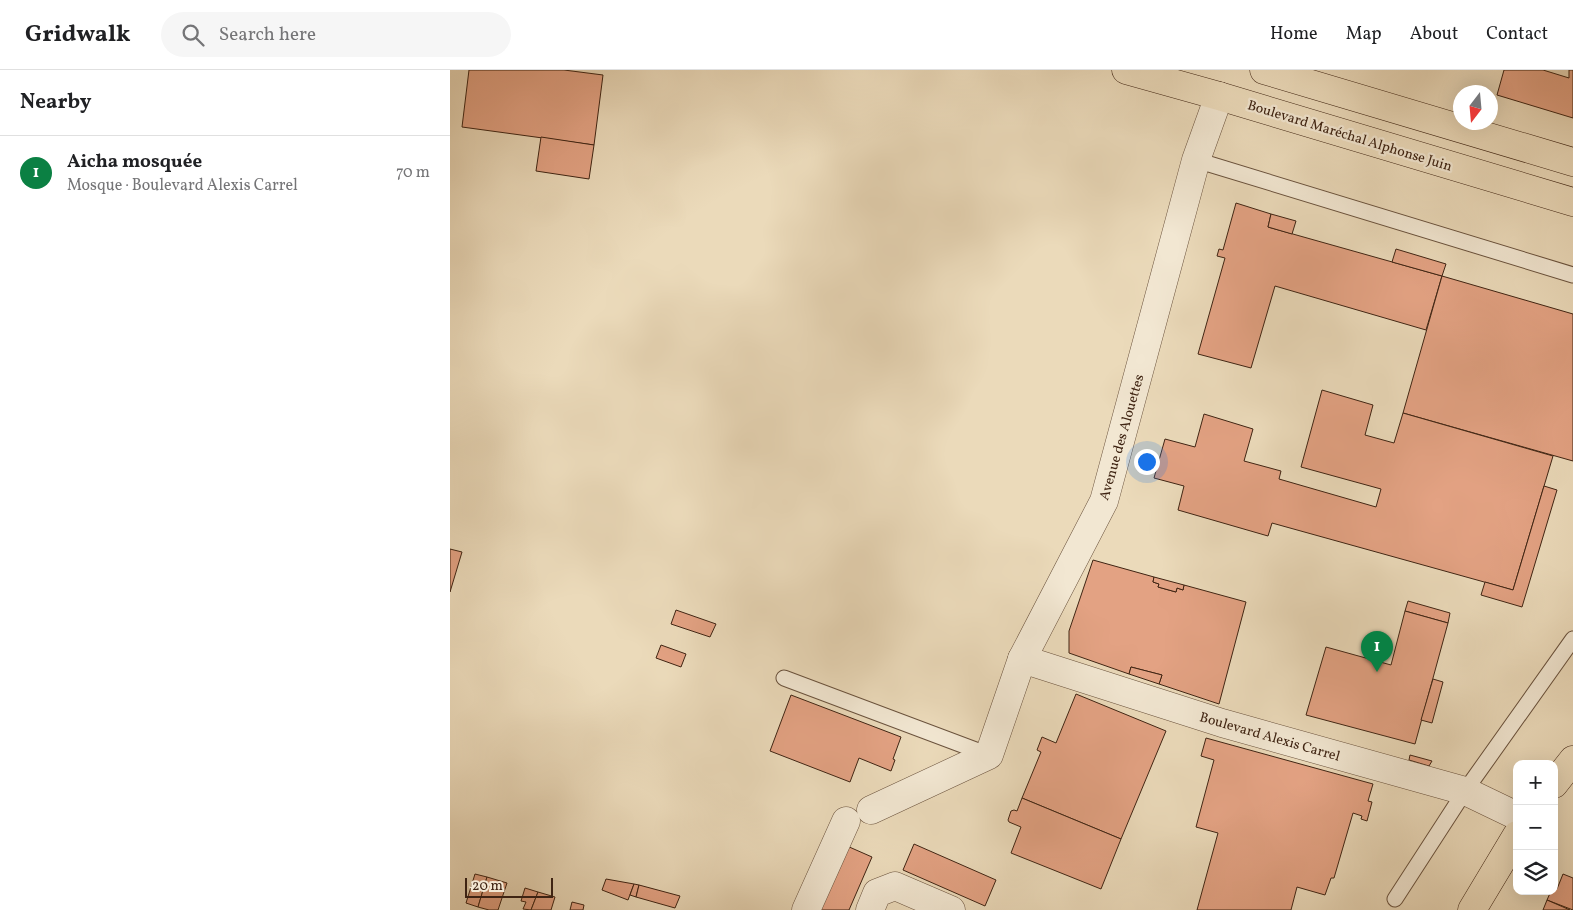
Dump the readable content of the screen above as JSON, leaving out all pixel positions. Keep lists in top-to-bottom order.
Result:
{
  "streets": {
    "main road": ["Boulevard Maréchal Alphonse Juin"],
    "street": ["Avenue des Alouettes", "Boulevard Alexis Carrel"]
  },
  "crossings": [
    ["Boulevard Maréchal Alphonse Juin", "Avenue des Alouettes"],
    ["Avenue des Alouettes", "Boulevard Alexis Carrel"]
  ],
  "scale_bar": "20 m",
  "north": "bottom",
  "page": {
    "header": "Gridwalk",
    "search": "Search here",
    "nav": [
      "Home",
      "Map",
      "About",
      "Contact"
    ],
    "heading": "Nearby",
    "list": [
      {
        "mark": "1",
        "name": "Aicha mosquée",
        "note": "Mosque · Boulevard Alexis Carrel",
        "value": "70 m"
      }
    ],
    "pins": "1",
    "map_buttons": ["+", "−"],
    "scale": "20 m"
  }
}
